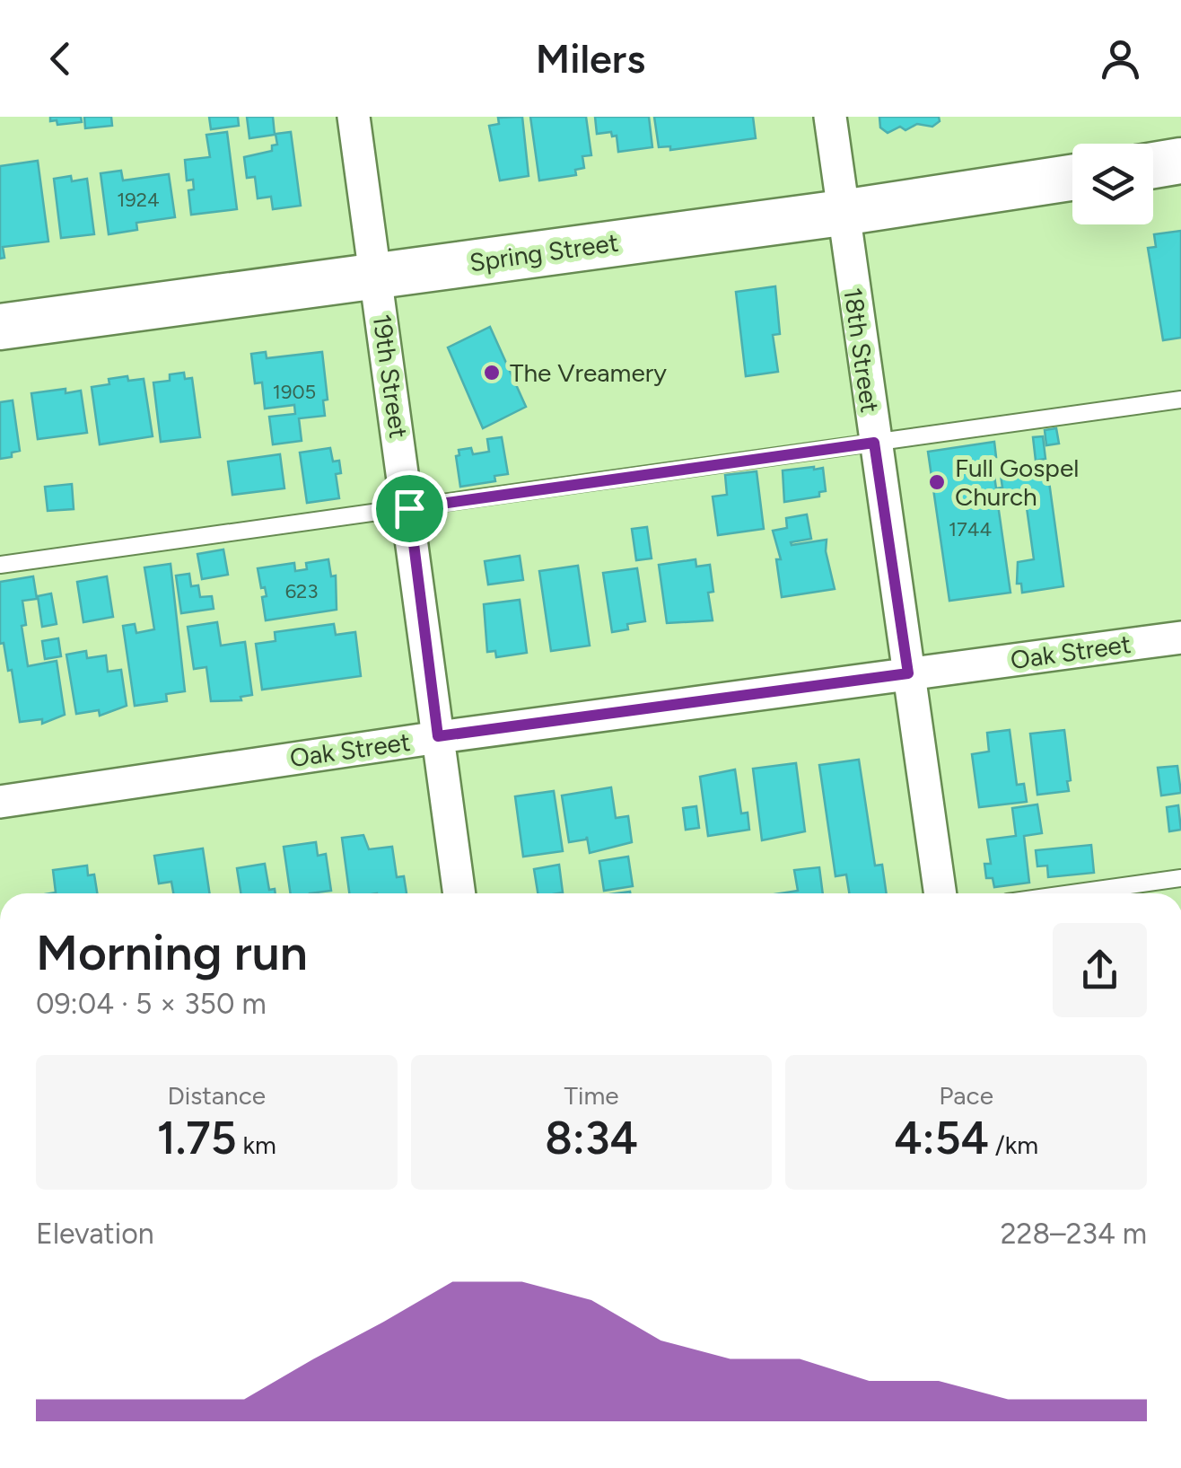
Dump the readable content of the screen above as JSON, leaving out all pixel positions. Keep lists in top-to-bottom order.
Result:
{
  "streets": {
    "main road": ["Spring Street"],
    "street": ["18th Street", "19th Street", "Oak Street"]
  },
  "crossings": [
    ["Spring Street", "18th Street"],
    ["Spring Street", "19th Street"],
    ["18th Street", "Oak Street"],
    ["19th Street", "Oak Street"]
  ],
  "places": ["The Vreamery", "Full Gospel Church"],
  "house_numbers": [
    "1924",
    "1905",
    "1744",
    "623"
  ],
  "page": {
    "header": "Milers",
    "heading": ["Morning run", "09:04 · 5 × 350 m"],
    "stats": [
      ["Distance", "1.75 km"],
      ["Time", "8:34"],
      ["Pace", "4:54 /km"]
    ],
    "chart": ["Elevation", "228–234 m"]
  }
}
